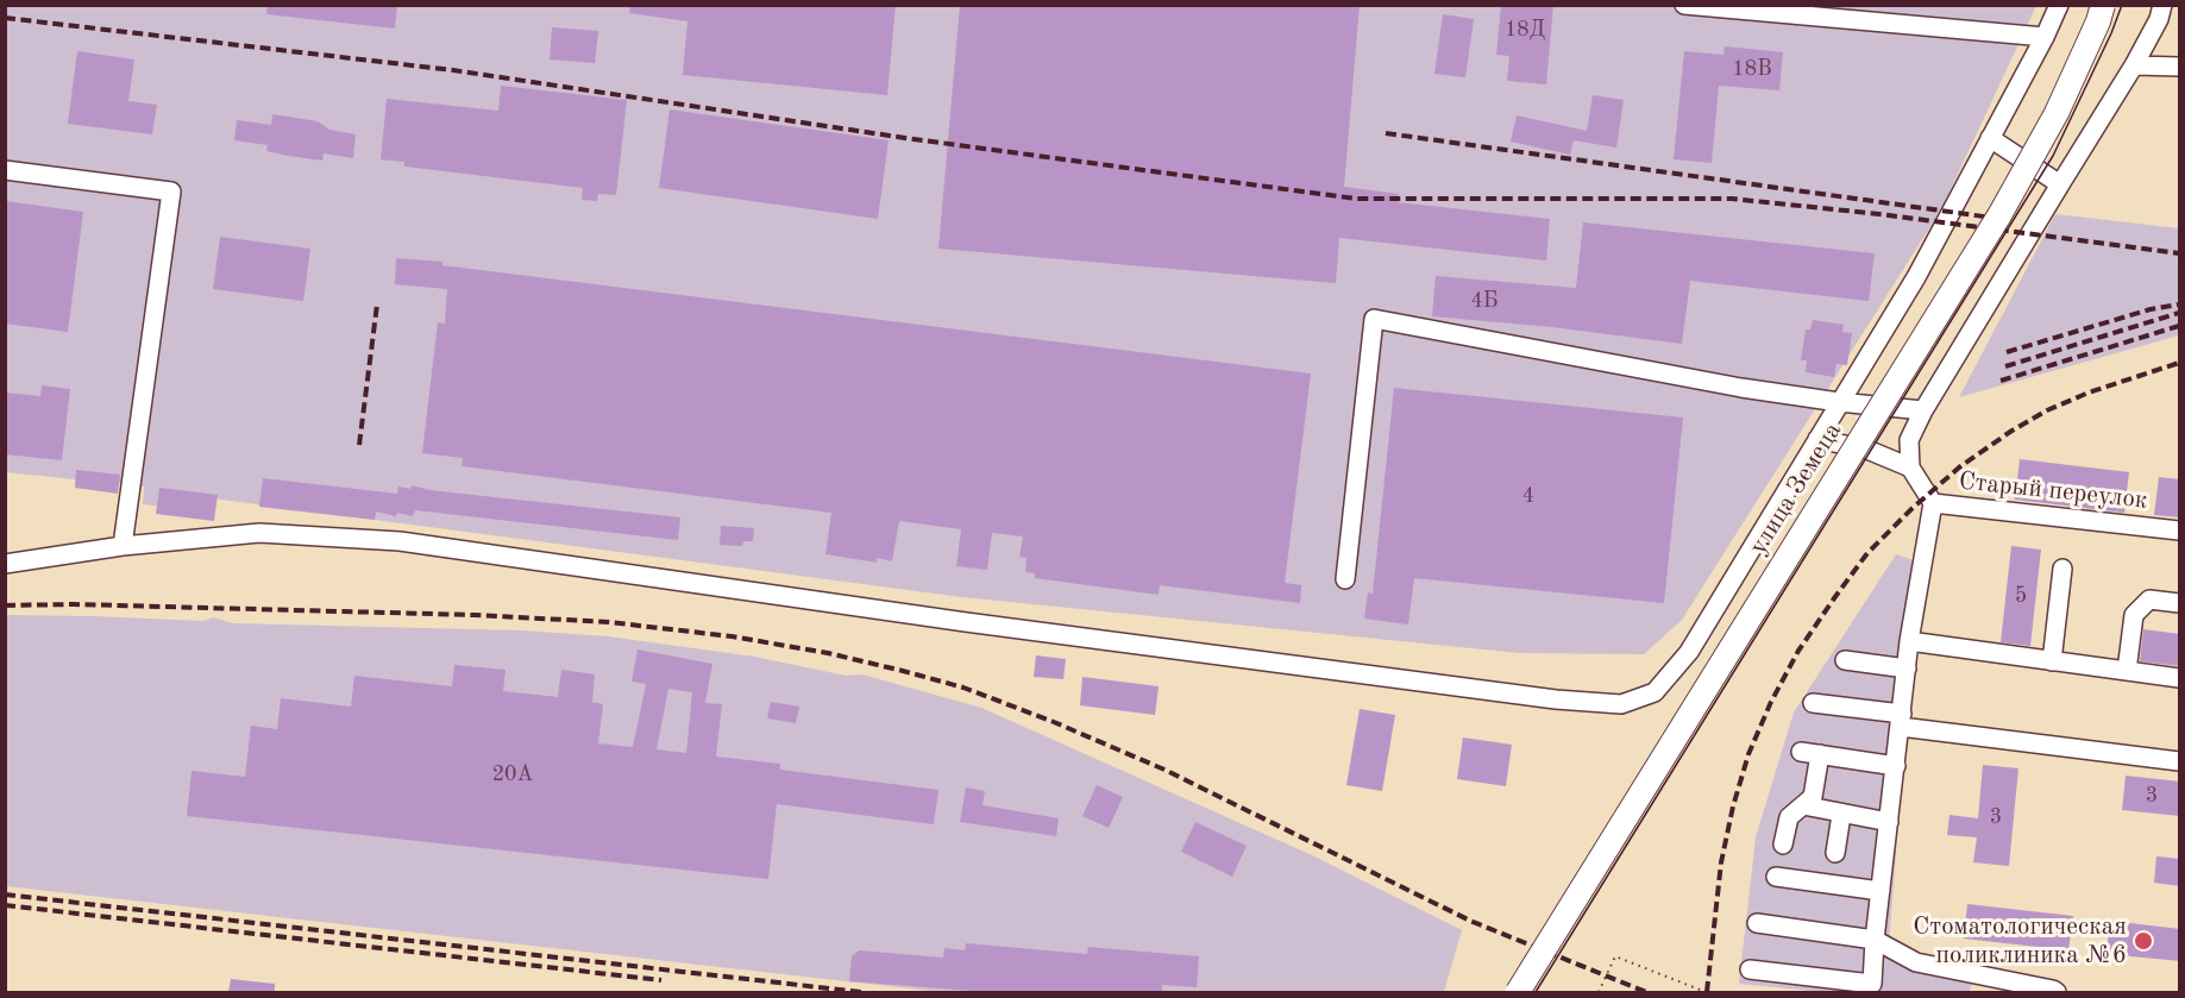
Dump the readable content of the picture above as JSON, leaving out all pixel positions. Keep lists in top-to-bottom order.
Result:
{
  "streets": {
    "main road": ["улица Земеца"],
    "street": ["Старый переулок"]
  },
  "places": ["Стоматологическая поликлиника №6"],
  "house_numbers": [
    "18Д",
    "18В",
    "4Б",
    "4",
    "5",
    "20А",
    "3",
    "3"
  ]
}
